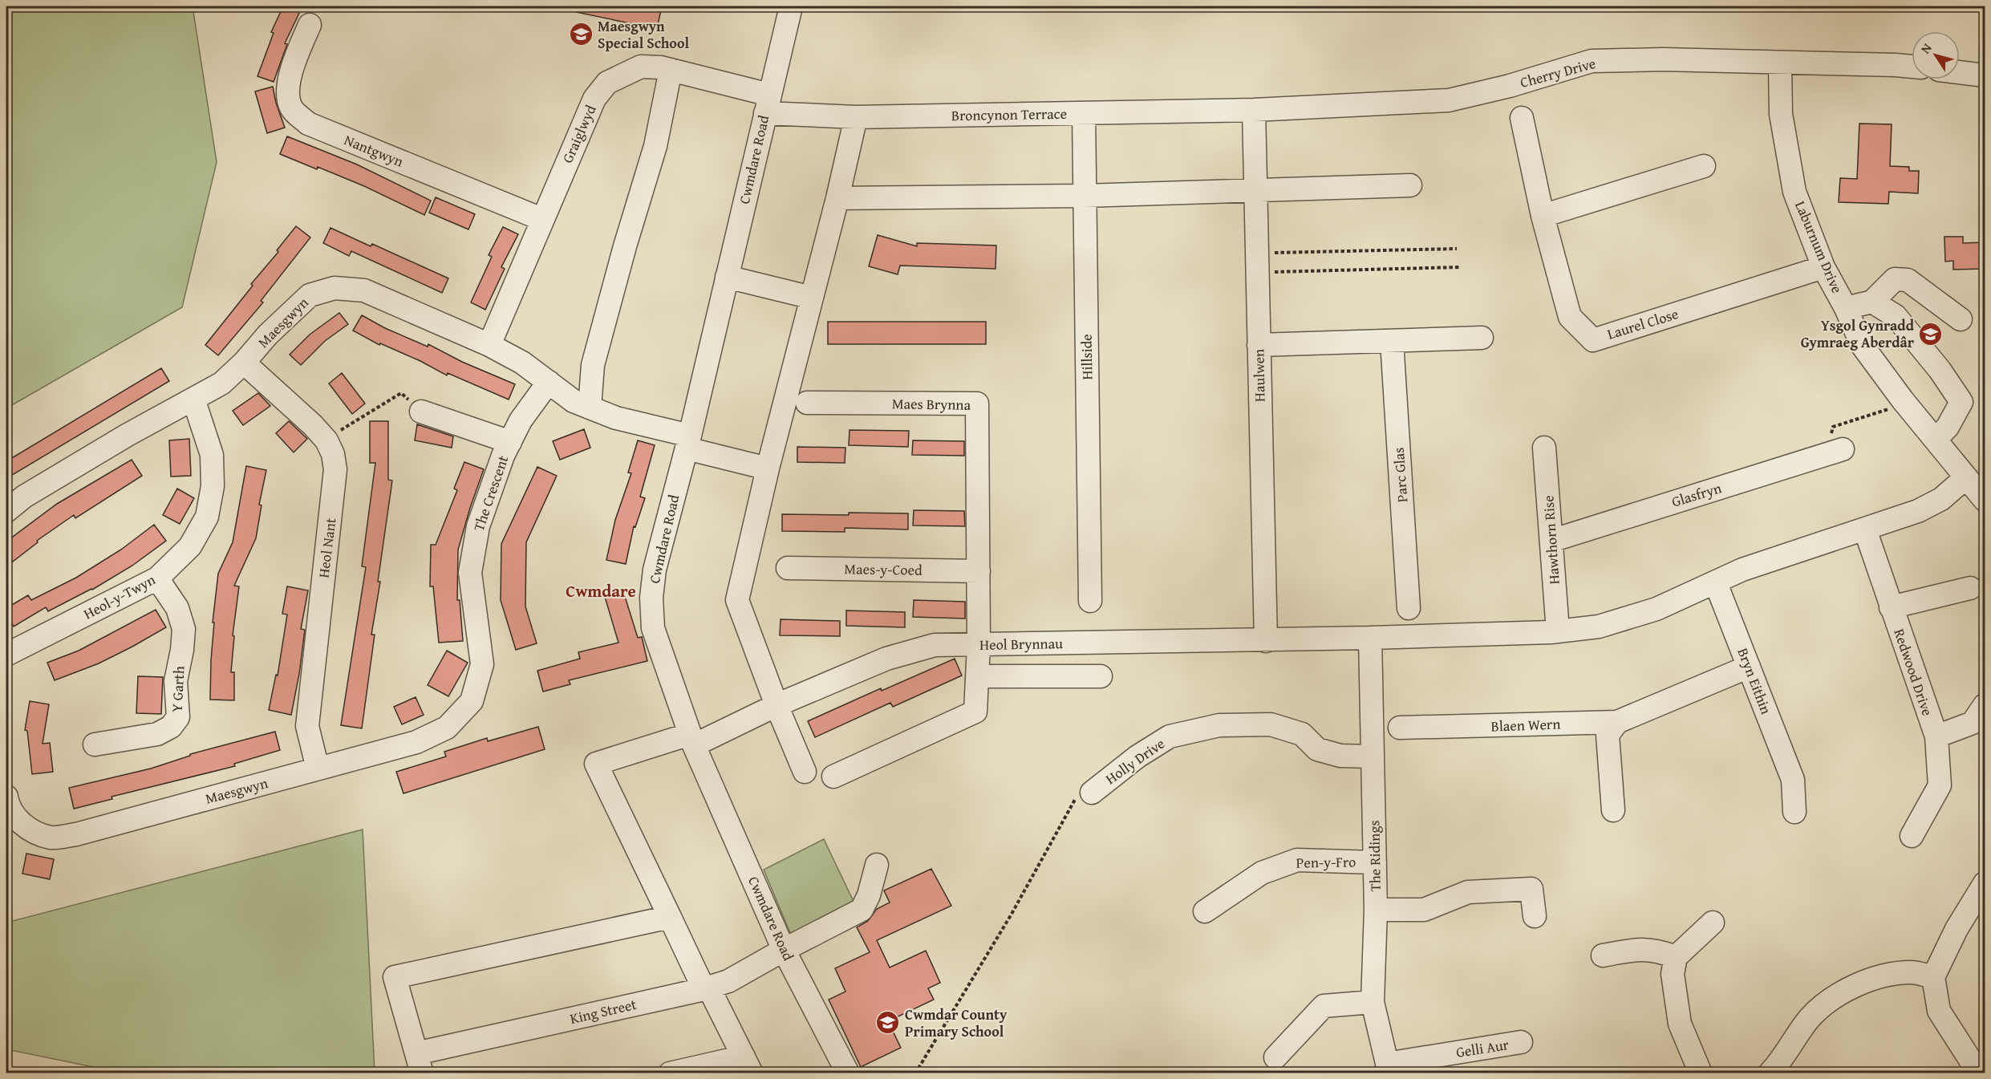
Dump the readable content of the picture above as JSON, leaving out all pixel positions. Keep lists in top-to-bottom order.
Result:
{
  "streets": {
    "street": [
      "Cherry Drive",
      "Broncynon Terrace",
      "Graiglwyd",
      "Nantgwyn",
      "Cwmdare Road",
      "Laburnum Drive",
      "Maesgwyn",
      "Laurel Close",
      "Hillside",
      "Haulwen",
      "Maes Brynna",
      "Parc Glas",
      "The Crescent",
      "Glasfryn",
      "Hawthorn Rise",
      "Heol Nant",
      "Maes-y-Coed",
      "Heol-y-Twyn",
      "Heol Brynnau",
      "Redwood Drive",
      "Bryn Eithin",
      "Y Garth",
      "Blaen Wern",
      "Holly Drive",
      "The Ridings",
      "Pen-y-Fro",
      "King Street",
      "Gelli Aur"
    ]
  },
  "crossings": [
    ["Cherry Drive", "Broncynon Terrace"],
    ["Cherry Drive", "Laburnum Drive"],
    ["Cherry Drive", "Haulwen"],
    ["Broncynon Terrace", "Graiglwyd"],
    ["Broncynon Terrace", "Cwmdare Road"],
    ["Broncynon Terrace", "Hillside"],
    ["Broncynon Terrace", "Haulwen"],
    ["Graiglwyd", "Nantgwyn"],
    ["Graiglwyd", "Cwmdare Road"],
    ["Graiglwyd", "Maesgwyn"],
    ["Cwmdare Road", "Maesgwyn"],
    ["Cwmdare Road", "Heol Brynnau"],
    ["Cwmdare Road", "King Street"],
    ["Laburnum Drive", "Laurel Close"],
    ["Laburnum Drive", "Heol Brynnau"],
    ["Maesgwyn", "The Crescent"],
    ["Maesgwyn", "Heol Nant"],
    ["Maesgwyn", "Heol-y-Twyn"],
    ["Haulwen", "Heol Brynnau"],
    ["Maes Brynna", "Maes-y-Coed"],
    ["Glasfryn", "Hawthorn Rise"],
    ["Hawthorn Rise", "Heol Brynnau"],
    ["Heol-y-Twyn", "Y Garth"],
    ["Heol Brynnau", "Redwood Drive"],
    ["Heol Brynnau", "Bryn Eithin"],
    ["Heol Brynnau", "The Ridings"],
    ["Bryn Eithin", "Blaen Wern"],
    ["Holly Drive", "The Ridings"],
    ["The Ridings", "Pen-y-Fro"],
    ["The Ridings", "Gelli Aur"]
  ],
  "districts": ["Cwmdare"],
  "places": {
    "school or university": ["Maesgwyn Special School", "Ysgol Gynradd Gymraeg Aberdâr", "Cwmdar County Primary School"]
  },
  "north": "top left"
}
